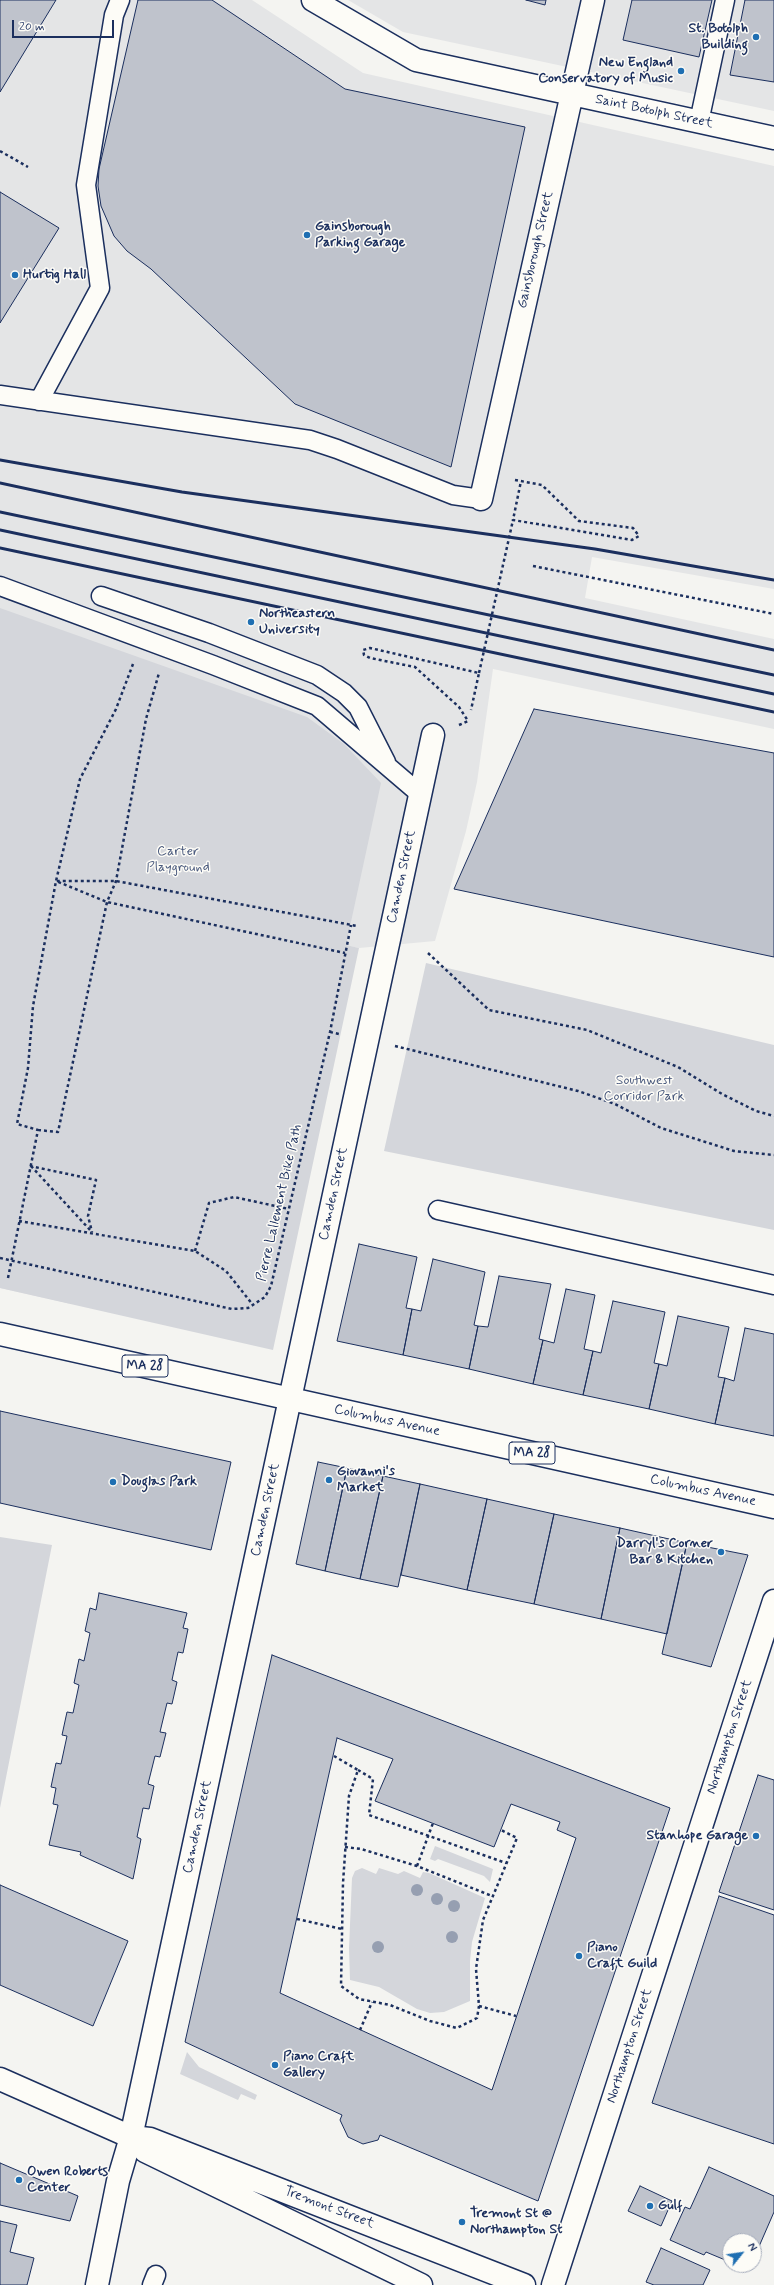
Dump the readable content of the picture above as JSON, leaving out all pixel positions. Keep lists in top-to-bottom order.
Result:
{
  "streets": {
    "street": [
      "Saint Botolph Street",
      "Gainsborough Street",
      "Camden Street",
      "MA 28",
      "Columbus Avenue",
      "Northampton Street",
      "Tremont Street"
    ],
    "path": ["Pierre Lallement Bike Path"]
  },
  "crossings": [
    ["Saint Botolph Street", "Gainsborough Street"],
    ["Camden Street", "Columbus Avenue"],
    ["Camden Street", "Tremont Street"]
  ],
  "parks": ["Carter Playground", "Southwest Corridor Park"],
  "places": [
    "St. Botolph Building",
    "New England Conservatory of Music",
    "Gainsborough Parking Garage",
    "Hurtig Hall",
    "Northeastern University",
    "Giovanni's Market",
    "Douglas Park",
    "Darryl's Corner Bar & Kitchen",
    "Stanhope Garage",
    "Piano Craft Guild",
    "Piano Craft Gallery",
    "Owen Roberts Center",
    "Gulf",
    "Tremont St @ Northampton St"
  ],
  "scale_bar": "20 m",
  "north": "top right"
}
